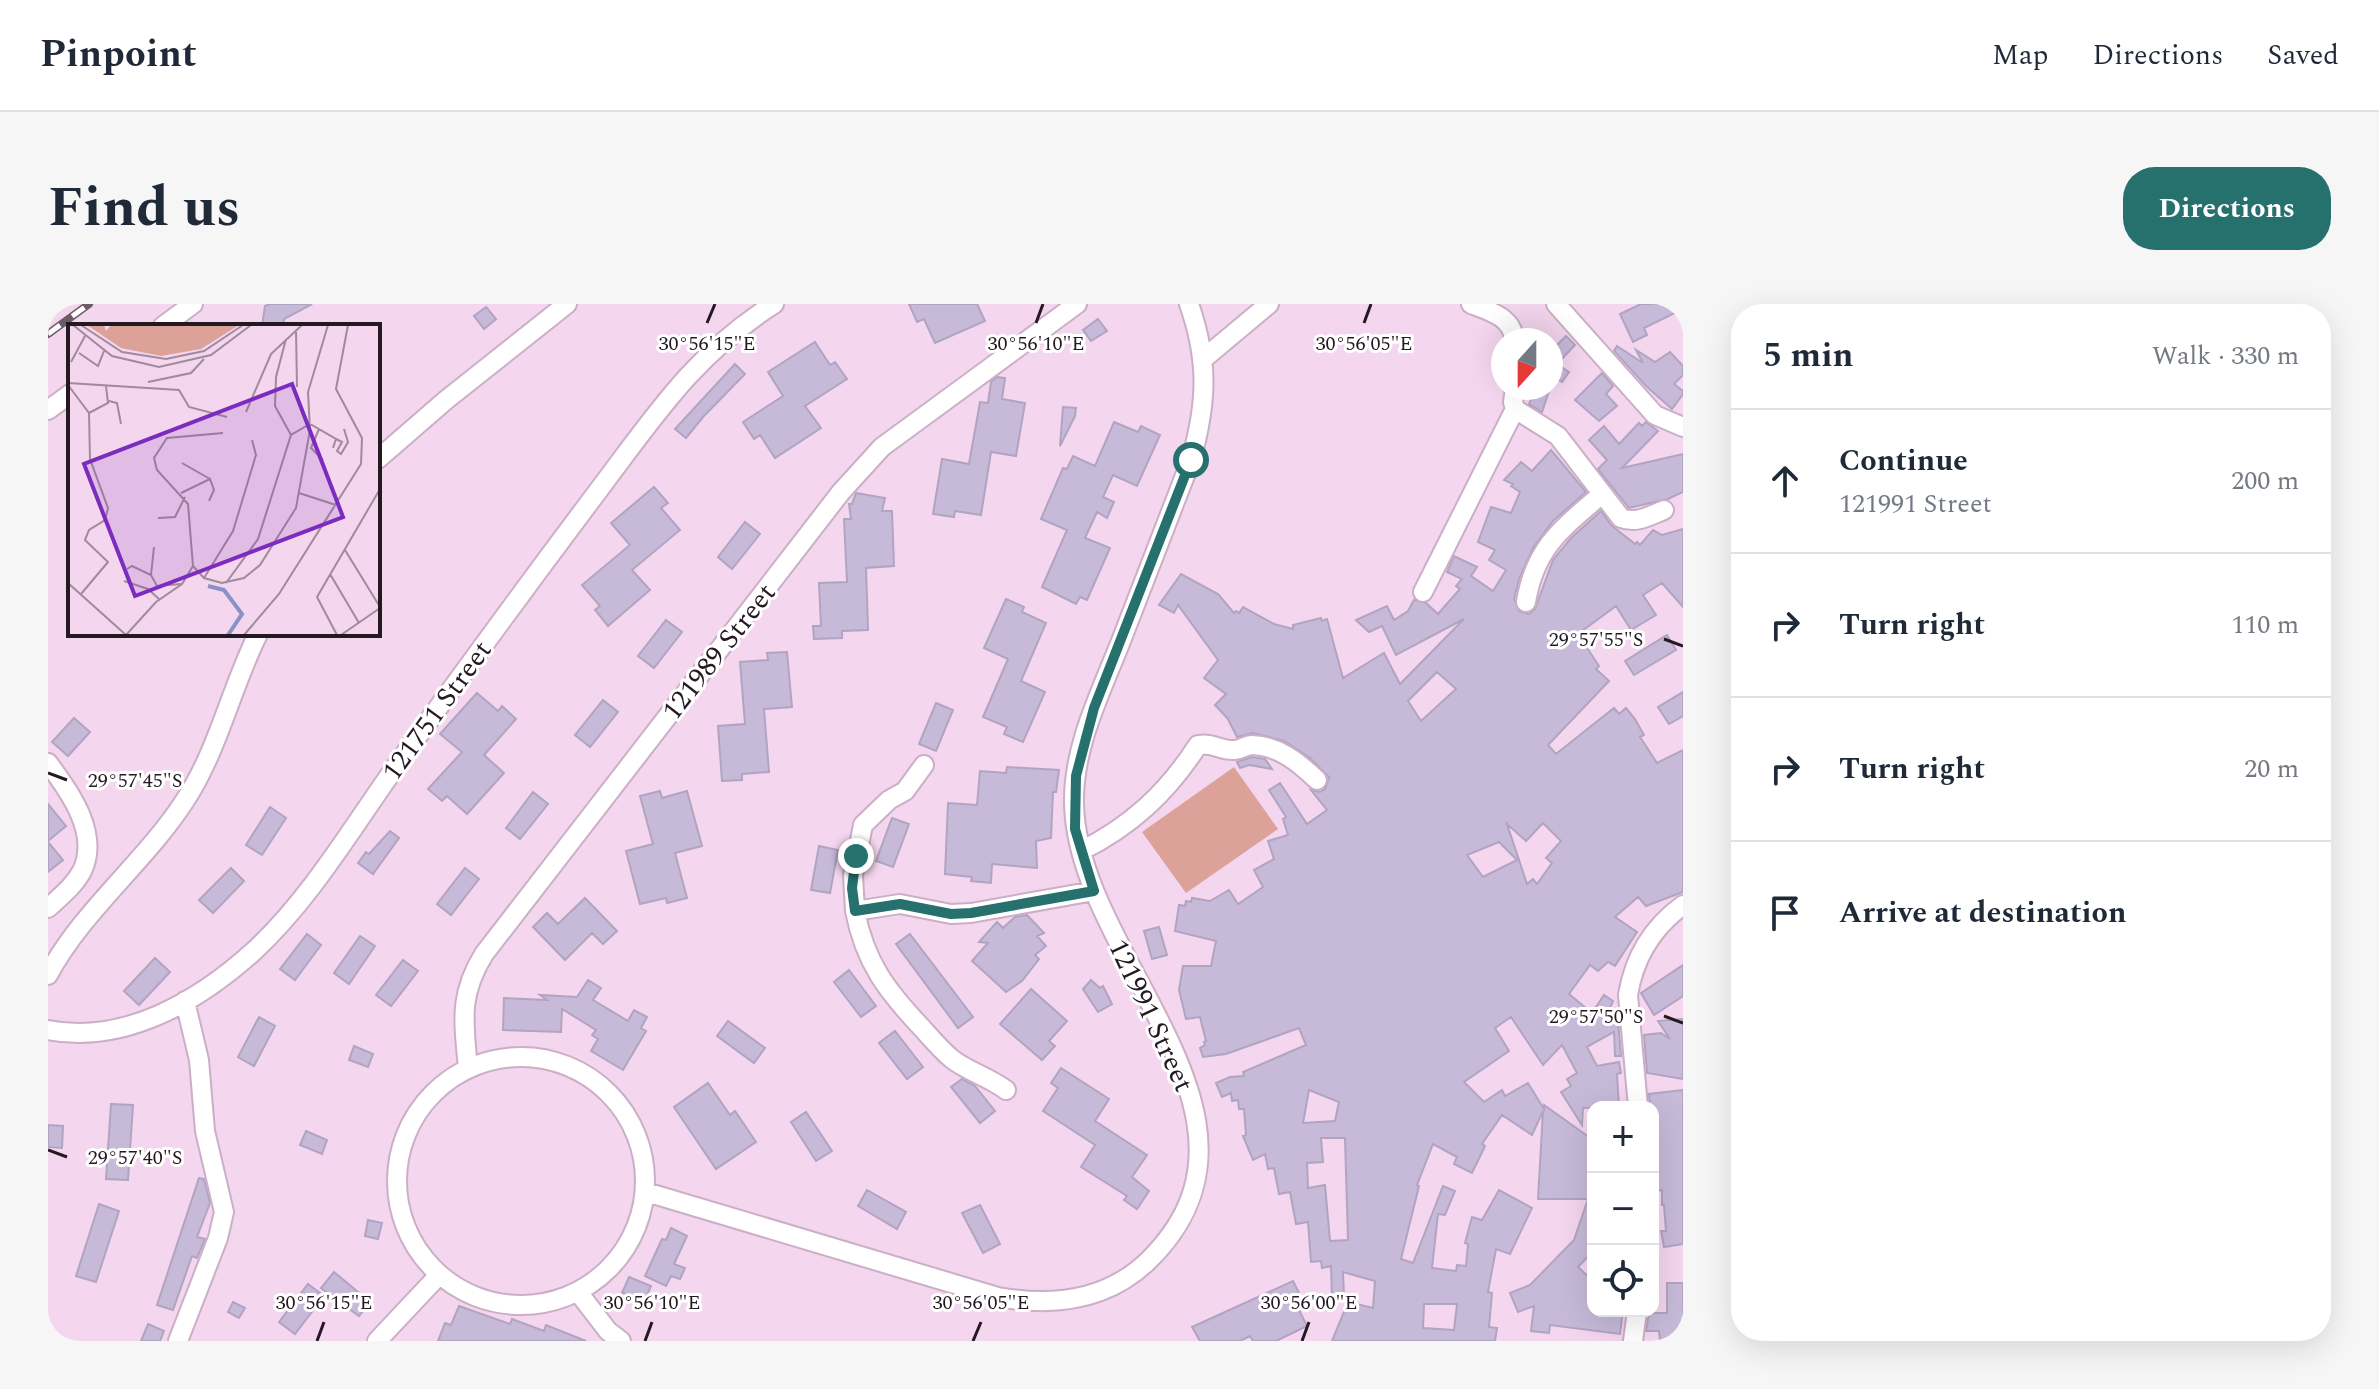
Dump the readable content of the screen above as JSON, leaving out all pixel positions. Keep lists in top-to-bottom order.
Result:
{
  "streets": {
    "street": ["121989 Street", "121751 Street", "121991 Street"]
  },
  "crossings": [
    ["121989 Street", "121991 Street"]
  ],
  "north": "bottom",
  "page": {
    "header": "Pinpoint",
    "nav": ["Map", "Directions", "Saved"],
    "title": "Find us",
    "buttons": "Directions",
    "heading": ["5 min", "Walk · 330 m"],
    "list": [
      ["Continue", "121991 Street", "200 m"],
      ["Turn right", "110 m"],
      ["Turn right", "20 m"],
      "Arrive at destination"
    ],
    "map_buttons": ["+", "−"]
  },
  "coordinates": [
    "30°56'15\"E",
    "30°56'10\"E",
    "30°56'05\"E",
    "29°57'55\"S",
    "29°57'45\"S",
    "29°57'50\"S",
    "29°57'40\"S",
    "30°56'00\"E"
  ]
}
